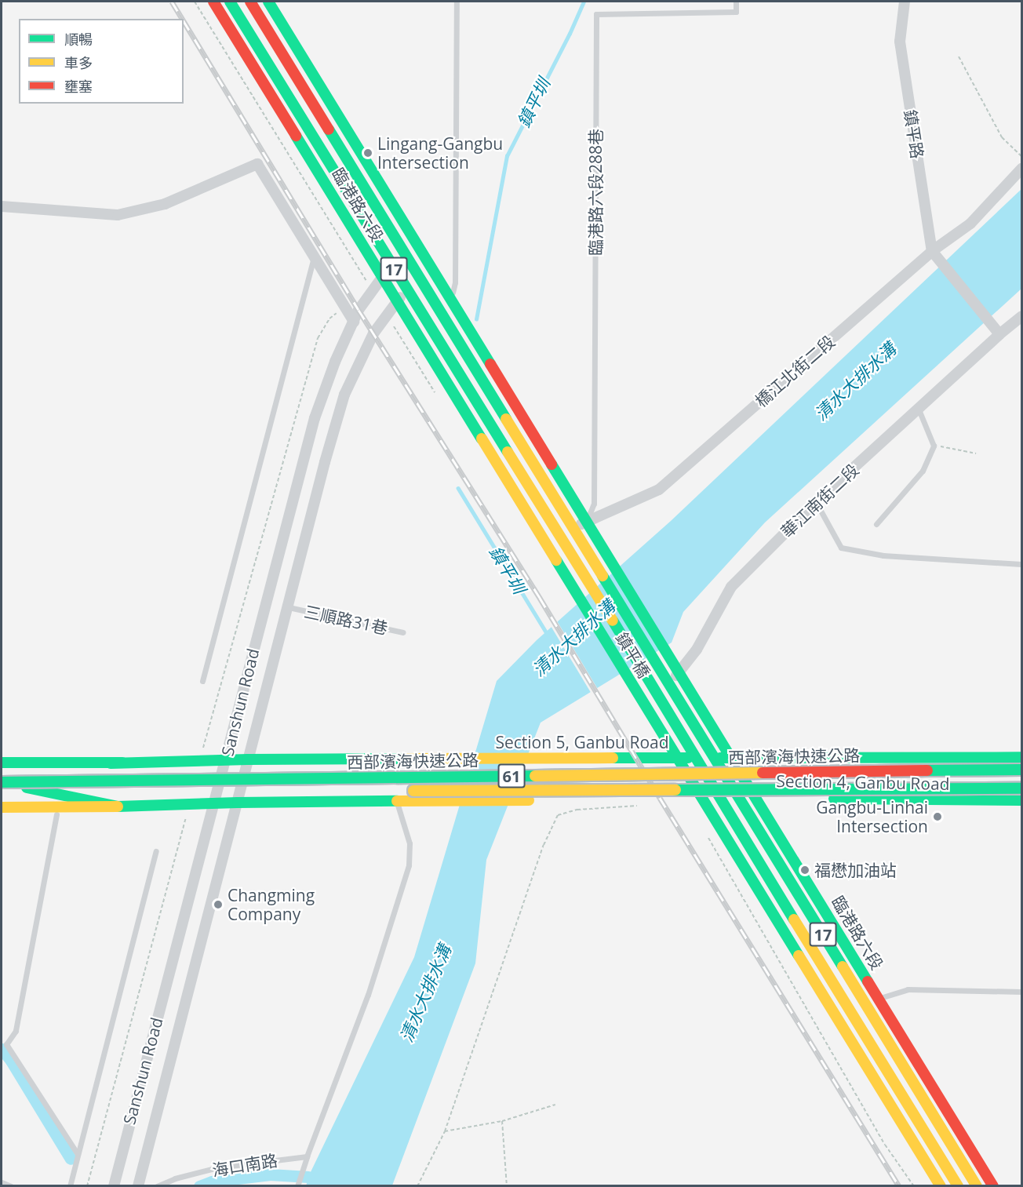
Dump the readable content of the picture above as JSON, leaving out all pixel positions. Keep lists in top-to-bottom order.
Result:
{
  "streets": {
    "main road": [
      "臨港路六段",
      "17",
      "鎮平橋",
      "Section 5, Ganbu Road",
      "西部濱海快速公路",
      "61",
      "Section 4, Ganbu Road"
    ],
    "street": [
      "鎮平路",
      "橋江北街二段",
      "華江南街二段",
      "Sanshun Road"
    ],
    "lane": ["臨港路六段288巷", "三順路31巷", "海口南路"]
  },
  "crossings": [
    ["鎮平路", "橋江北街二段"],
    ["臨港路六段288巷", "臨港路六段"],
    ["臨港路六段288巷", "橋江北街二段"],
    ["臨港路六段288巷", "鎮平橋"],
    ["臨港路六段", "橋江北街二段"],
    ["臨港路六段", "華江南街二段"],
    ["臨港路六段", "鎮平橋"],
    ["臨港路六段", "Sanshun Road"],
    ["臨港路六段", "Section 5, Ganbu Road"],
    ["臨港路六段", "Section 4, Ganbu Road"],
    ["17", "華江南街二段"],
    ["17", "鎮平橋"],
    ["17", "Section 5, Ganbu Road"],
    ["17", "Section 4, Ganbu Road"],
    ["橋江北街二段", "鎮平橋"],
    ["華江南街二段", "鎮平橋"],
    ["三順路31巷", "Sanshun Road"],
    ["Sanshun Road", "Section 5, Ganbu Road"],
    ["Section 5, Ganbu Road", "Section 4, Ganbu Road"]
  ],
  "water": ["鎮平圳", "清水大排水溝"],
  "places": [
    "Lingang-Gangbu Intersection",
    "Gangbu-Linhai Intersection",
    "福懋加油站",
    "Changming Company"
  ],
  "legend": ["順暢", "車多", "壅塞"]
}
